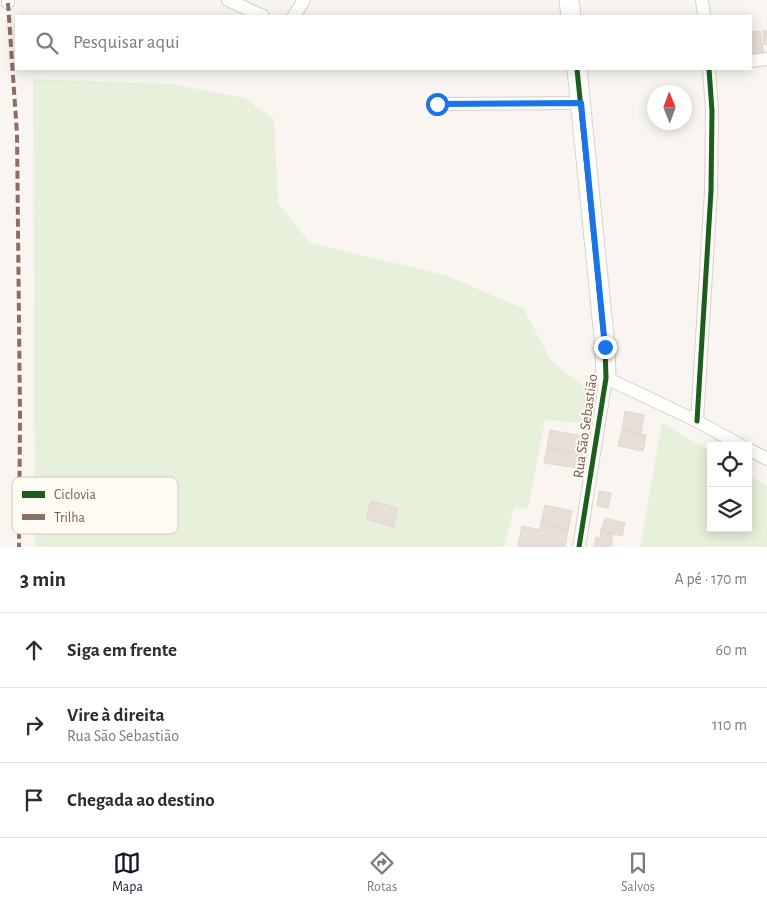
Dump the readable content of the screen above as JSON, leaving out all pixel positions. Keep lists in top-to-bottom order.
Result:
{
  "streets": {
    "street": ["Rua São Sebastião"]
  },
  "legend": ["Ciclovia", "Trilha"],
  "north": "top",
  "page": {
    "search": "Pesquisar aqui",
    "heading": ["3 min", "A pé · 170 m"],
    "list": [
      ["Siga em frente", "60 m"],
      ["Vire à direita", "Rua São Sebastião", "110 m"],
      "Chegada ao destino"
    ],
    "nav": ["Mapa", "Rotas", "Salvos"]
  }
}
